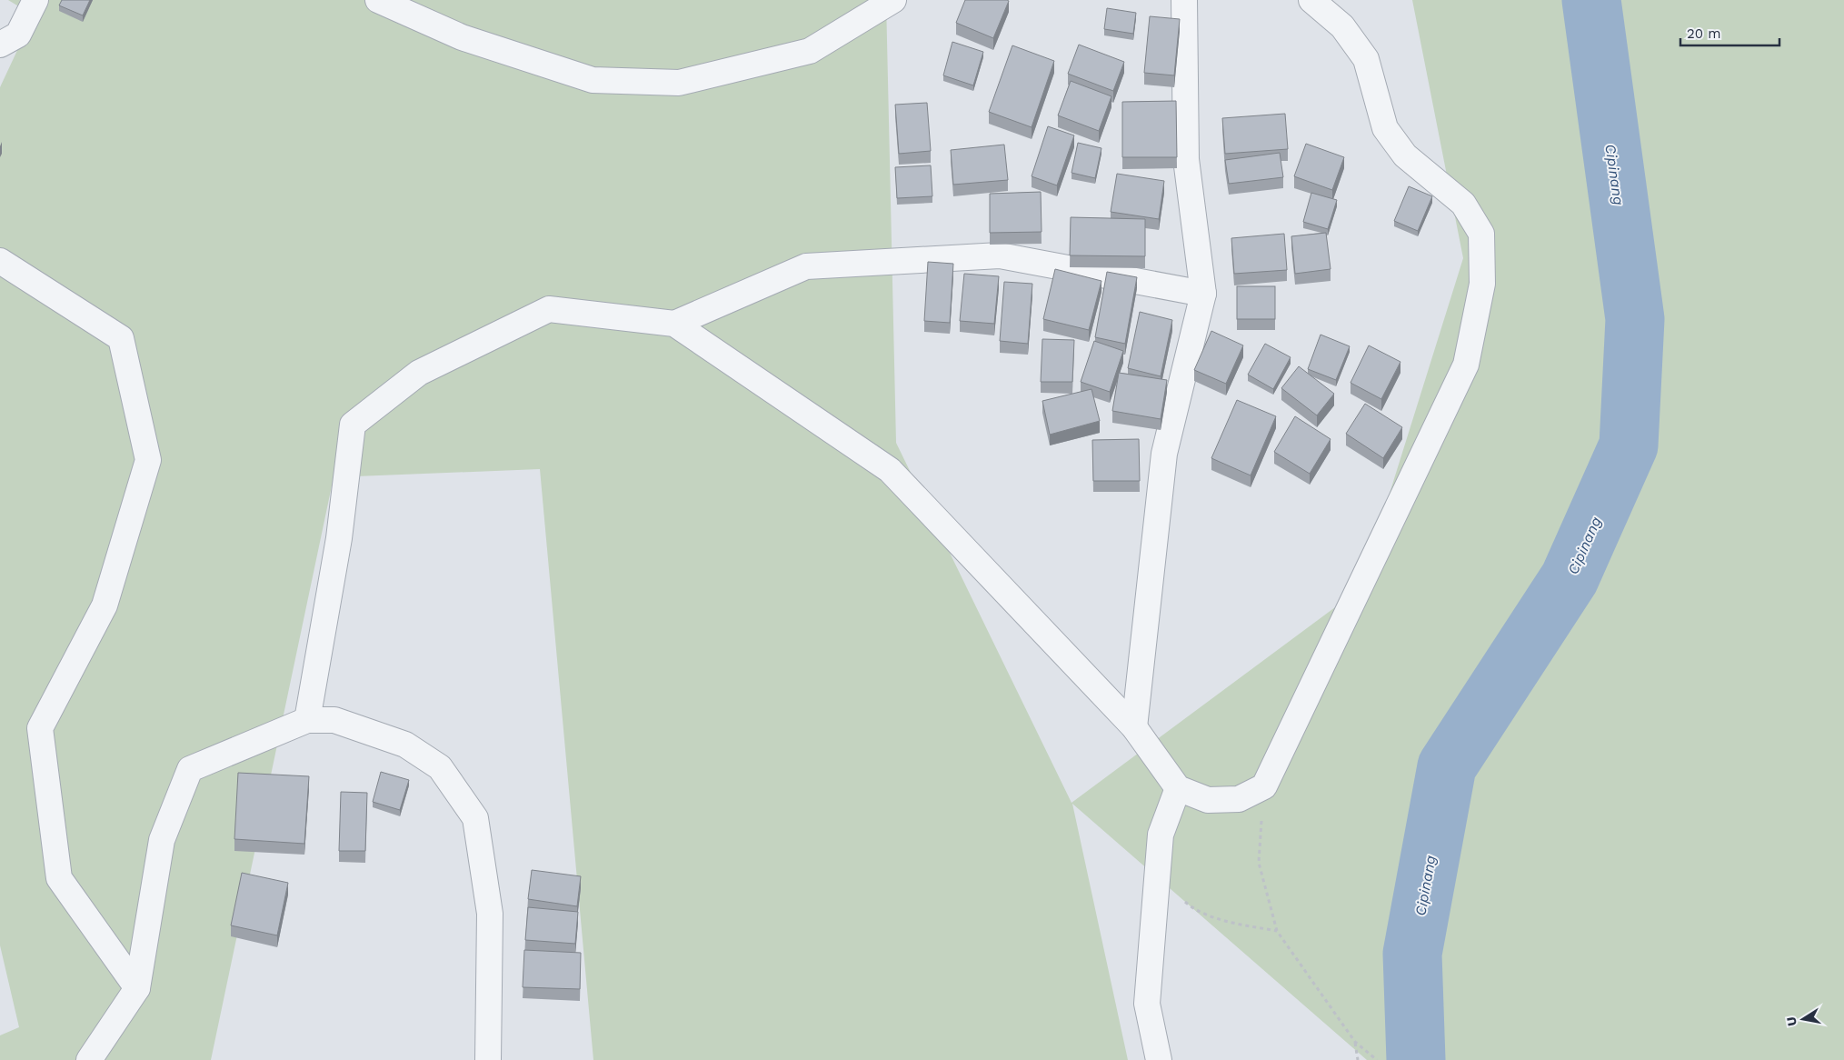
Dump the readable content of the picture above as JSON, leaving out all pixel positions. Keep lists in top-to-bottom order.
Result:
{
  "water": ["Cipinang"],
  "scale_bar": "20 m",
  "north": "left"
}
